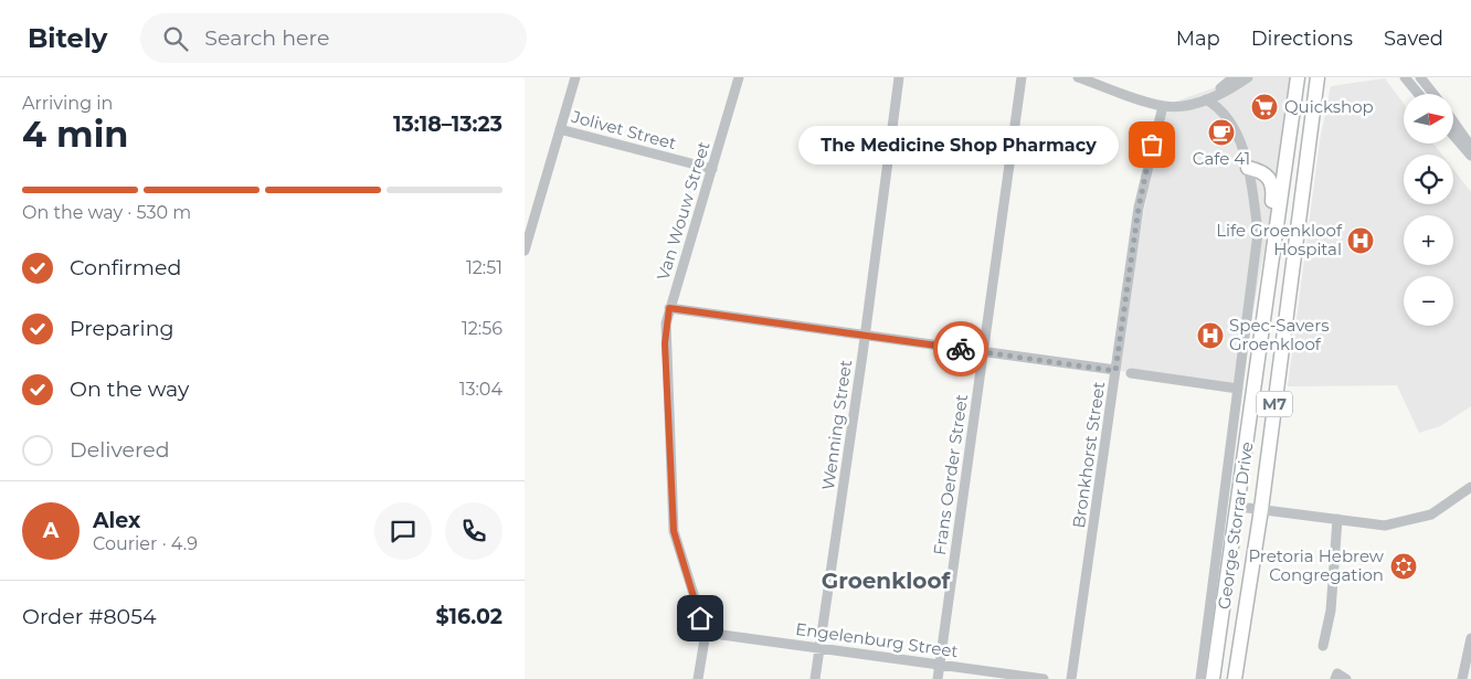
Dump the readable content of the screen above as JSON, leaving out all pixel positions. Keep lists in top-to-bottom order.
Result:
{
  "streets": {
    "main road": ["M7", "George Storrar Drive"],
    "street": [
      "Jolivet Street",
      "Van Wouw Street",
      "Wenning Street",
      "Bronkhorst Street",
      "Frans Oerder Street",
      "Engelenburg Street"
    ]
  },
  "crossings": [
    ["Jolivet Street", "Van Wouw Street"],
    ["Van Wouw Street", "Engelenburg Street"],
    ["Wenning Street", "Engelenburg Street"],
    ["Frans Oerder Street", "Engelenburg Street"]
  ],
  "districts": ["Groenkloof"],
  "places": {
    "supermarket": ["Quickshop"],
    "cafe": ["Cafe 41"],
    "other": ["The Medicine Shop Pharmacy"],
    "hospital": ["Life Groenkloof Hospital", "Spec-Savers Groenkloof"],
    "synagogue": ["Pretoria Hebrew Congregation"]
  },
  "north": "right",
  "page": {
    "header": "Bitely",
    "search": "Search here",
    "nav": ["Map", "Directions", "Saved"],
    "heading": ["4 min", "Arriving in", "13:18–13:23"],
    "panel": [
      "Alex",
      "Courier · 4.9",
      "Order #8054",
      "$16.02"
    ],
    "map_buttons": ["+", "−"],
    "bubble": "The Medicine Shop Pharmacy",
    "bar": "On the way · 530 m",
    "list": [
      ["Confirmed", "12:51"],
      ["Preparing", "12:56"],
      ["On the way", "13:04"],
      "Delivered"
    ],
    "round": "A"
  }
}
